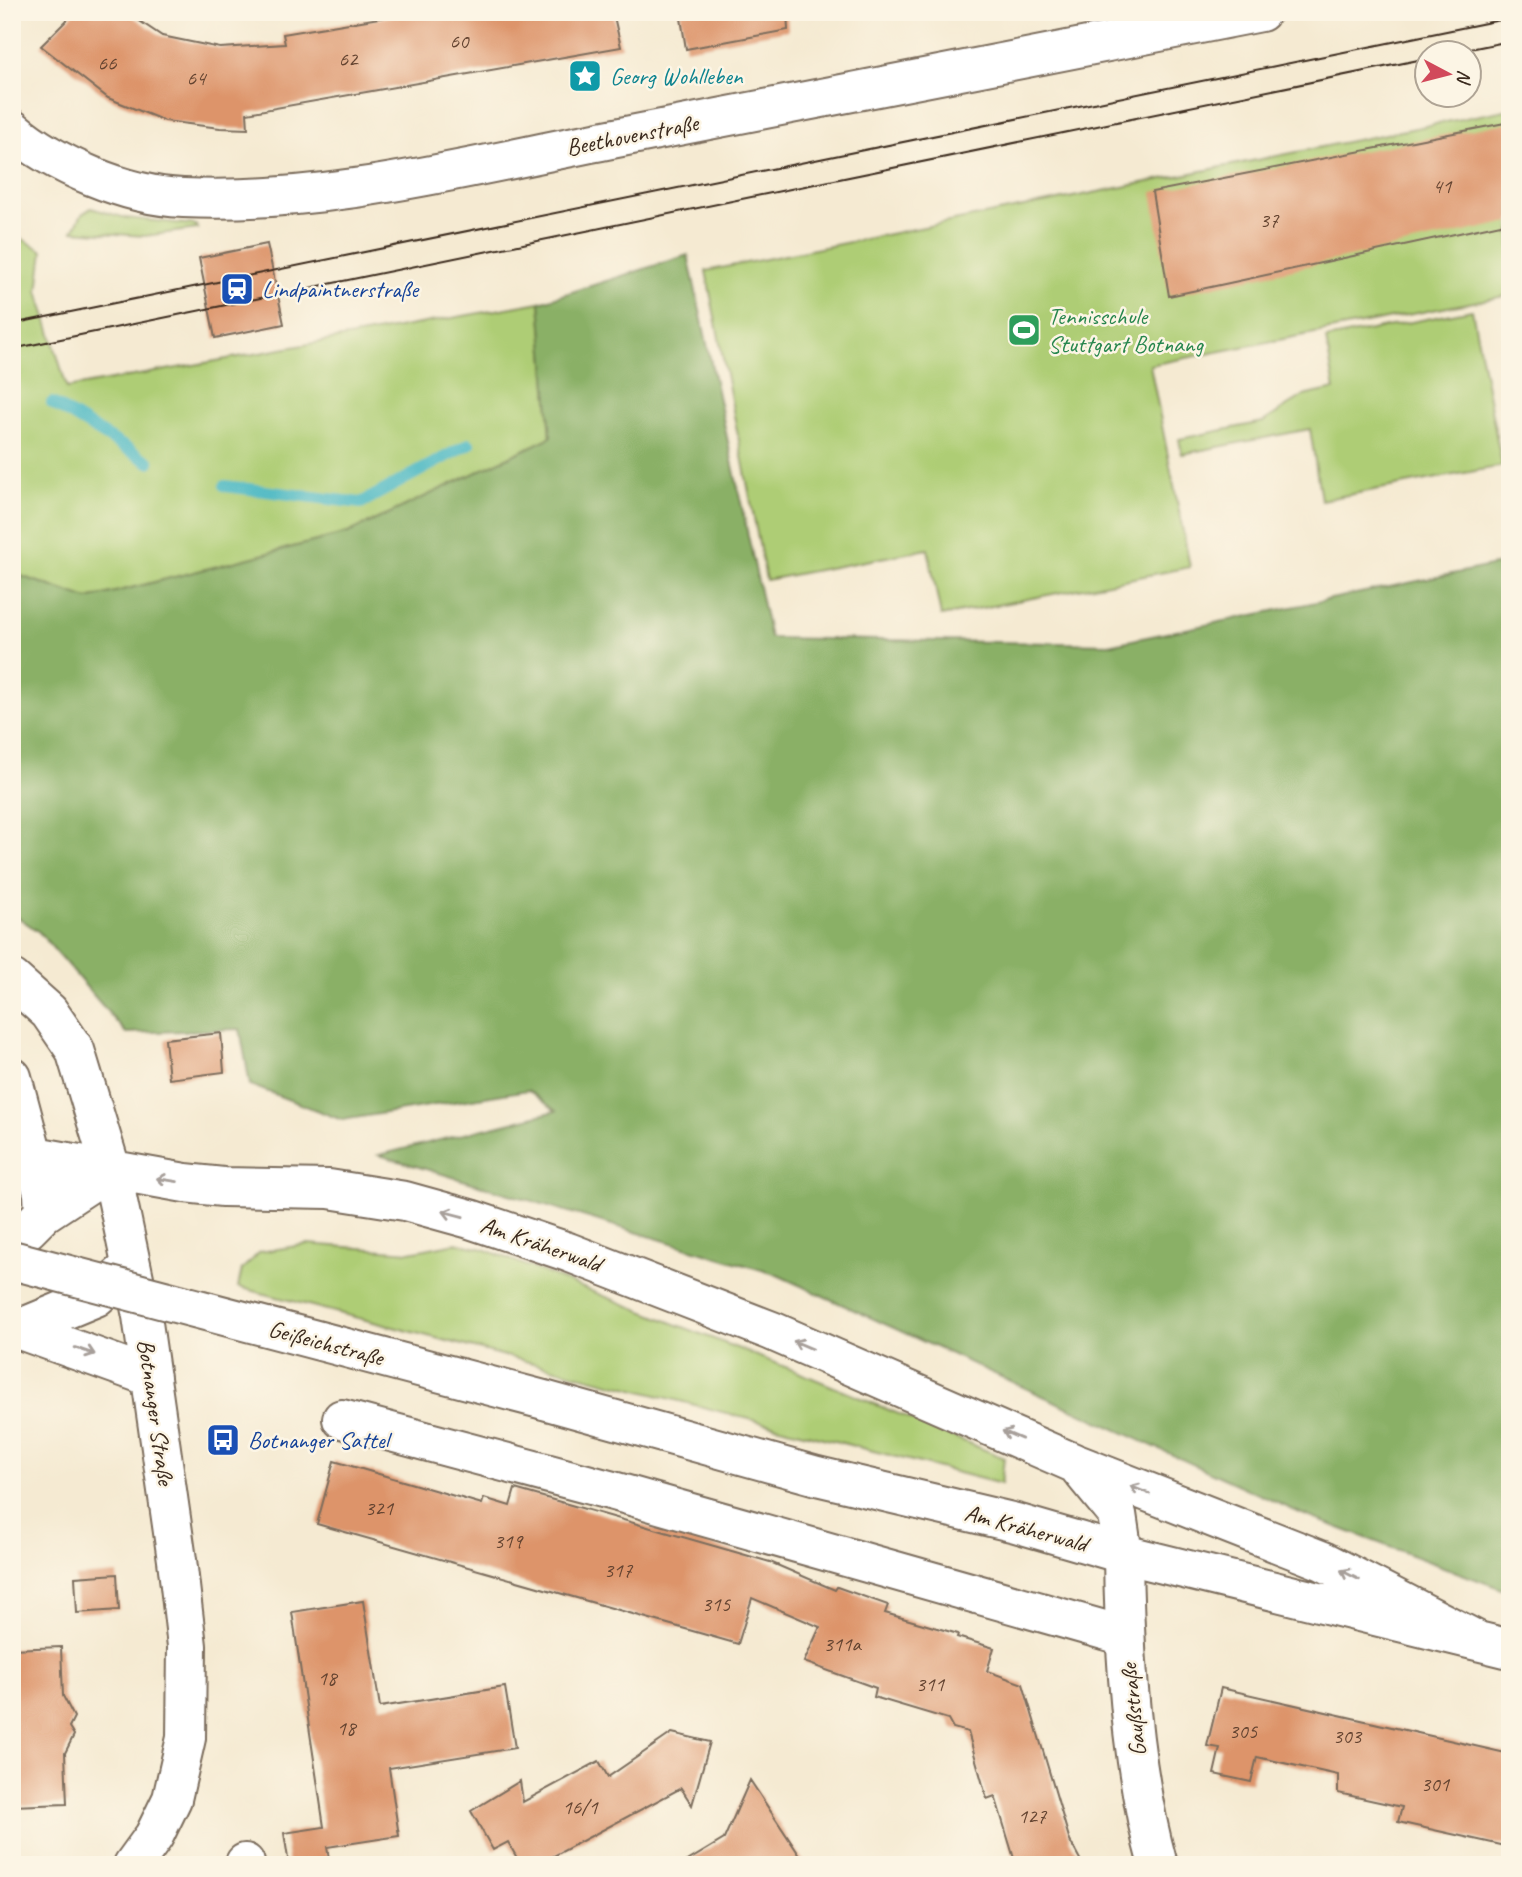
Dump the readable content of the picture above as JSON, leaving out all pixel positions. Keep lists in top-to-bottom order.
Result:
{
  "streets": {
    "main road": [
      "Beethovenstraße",
      "Am Kräherwald",
      "Geißeichstraße",
      "Botnanger Straße",
      "Gaußstraße"
    ]
  },
  "crossings": [
    ["Am Kräherwald", "Geißeichstraße"],
    ["Am Kräherwald", "Botnanger Straße"],
    ["Am Kräherwald", "Gaußstraße"]
  ],
  "places": {
    "place": ["Georg Wohlleben"],
    "station": ["Lindpaintnerstraße"],
    "sports": ["Tennisschule Stuttgart Botnang"],
    "bus stop": ["Botnanger Sattel"]
  },
  "house_numbers": [
    "60",
    "62",
    "66",
    "64",
    "41",
    "37",
    "321",
    "319",
    "317",
    "315",
    "311a",
    "18",
    "311",
    "18",
    "305",
    "303",
    "301",
    "16/1",
    "127"
  ],
  "north": "right"
}
